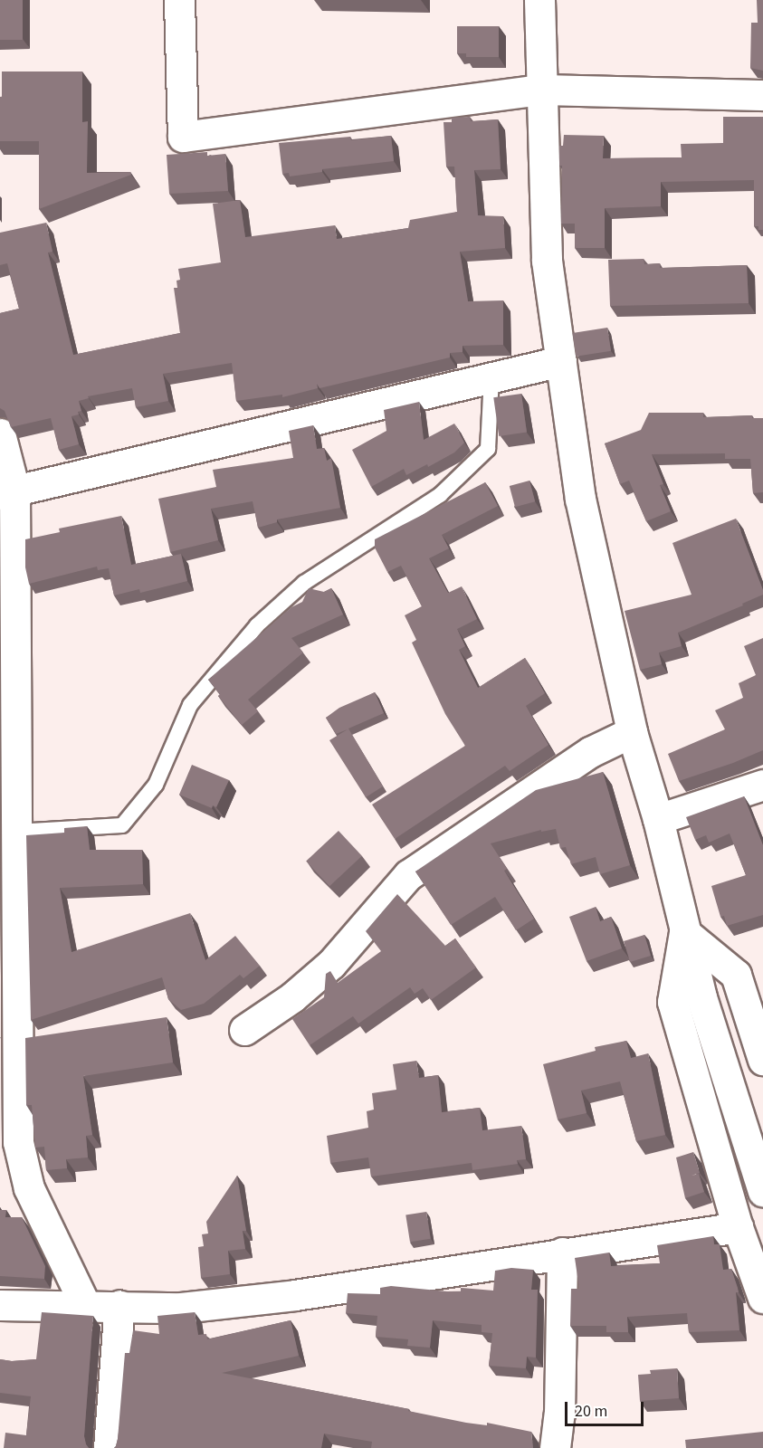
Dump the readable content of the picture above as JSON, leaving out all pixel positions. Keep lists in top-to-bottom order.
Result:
{
  "scale_bar": "20 m"
}
